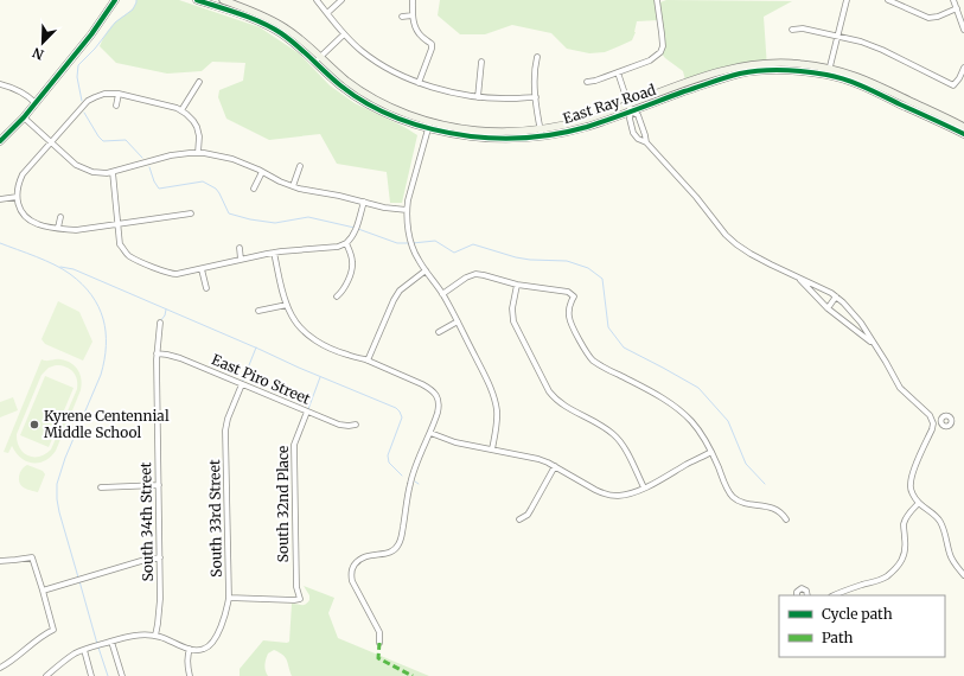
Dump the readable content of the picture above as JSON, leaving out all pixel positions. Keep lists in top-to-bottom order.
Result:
{
  "streets": {
    "main road": ["East Ray Road"],
    "street": [
      "East Piro Street",
      "South 32nd Place",
      "South 33rd Street",
      "South 34th Street"
    ]
  },
  "crossings": [
    ["East Piro Street", "South 32nd Place"],
    ["East Piro Street", "South 33rd Street"],
    ["East Piro Street", "South 34th Street"],
    ["South 32nd Place", "South 33rd Street"]
  ],
  "places": ["Kyrene Centennial Middle School"],
  "legend": ["Cycle path", "Path"],
  "north": "bottom left"
}
